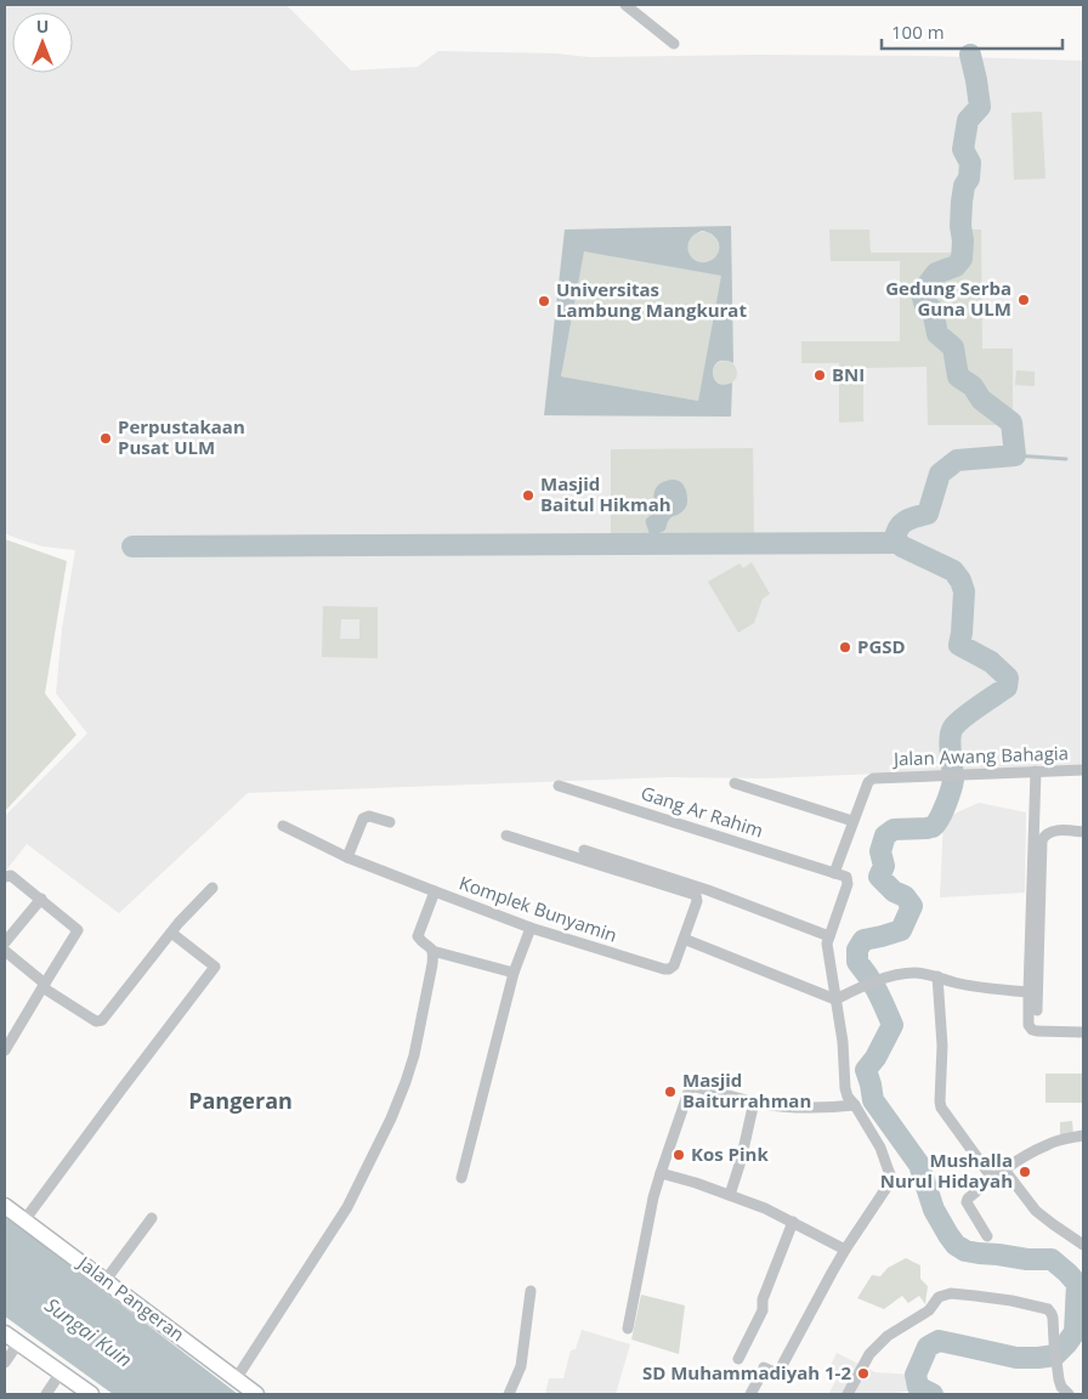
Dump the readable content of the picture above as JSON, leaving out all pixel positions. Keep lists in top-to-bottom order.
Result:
{
  "streets": {
    "street": [
      "Jalan Awang Bahagia",
      "Gang Ar Rahim",
      "Komplek Bunyamin",
      "Jalan Pangeran"
    ]
  },
  "districts": ["Pangeran"],
  "water": ["Sungai Kuin"],
  "places": [
    "Gedung Serba Guna ULM",
    "Universitas Lambung Mangkurat",
    "BNI",
    "Perpustakaan Pusat ULM",
    "Masjid Baitul Hikmah",
    "PGSD",
    "Masjid Baiturrahman",
    "Kos Pink",
    "Mushalla Nurul Hidayah",
    "SD Muhammadiyah 1-2"
  ],
  "scale_bar": "100 m",
  "north": "top"
}
